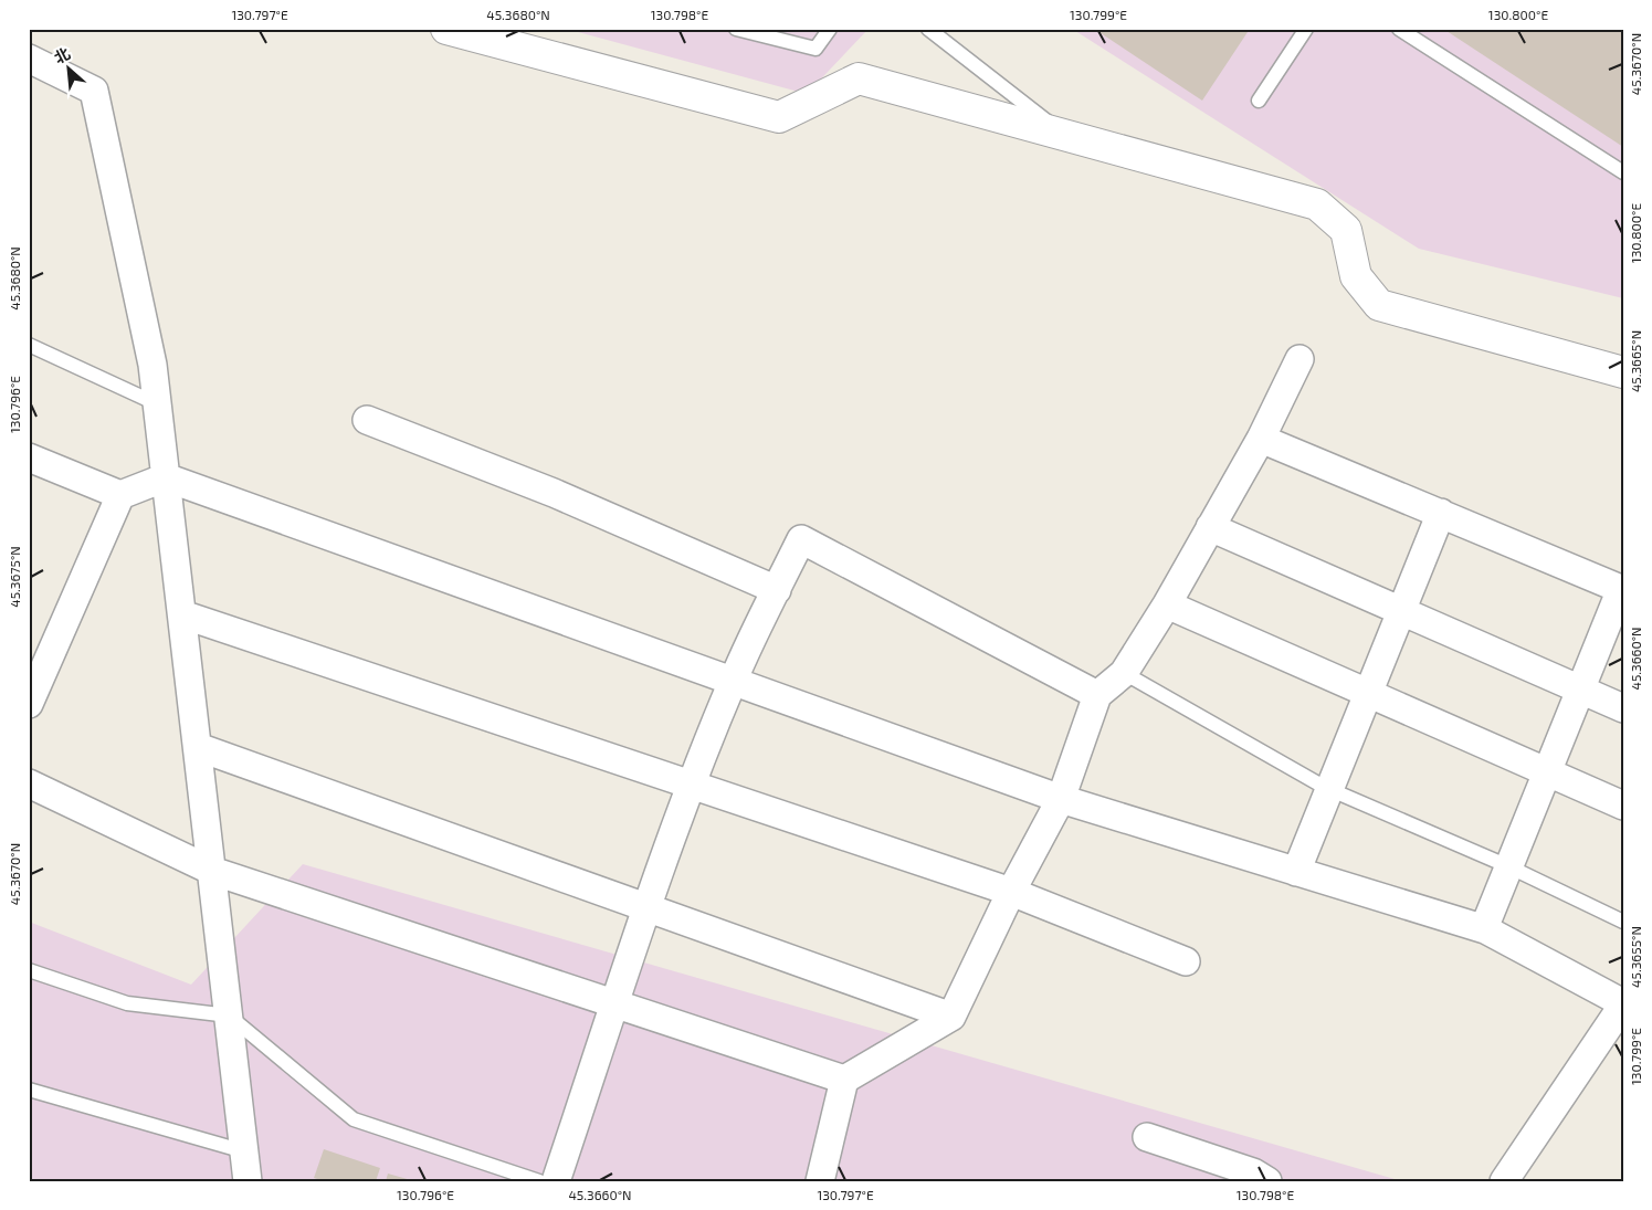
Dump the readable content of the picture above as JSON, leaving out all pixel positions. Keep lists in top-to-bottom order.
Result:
{
  "north": "top left",
  "coordinates": [
    "130.797°E",
    "45.3680°N",
    "130.798°E",
    "130.799°E",
    "130.800°E",
    "45.3670°N",
    "45.3665°N",
    "130.796°E",
    "45.3675°N",
    "45.3660°N",
    "45.3655°N"
  ]
}
